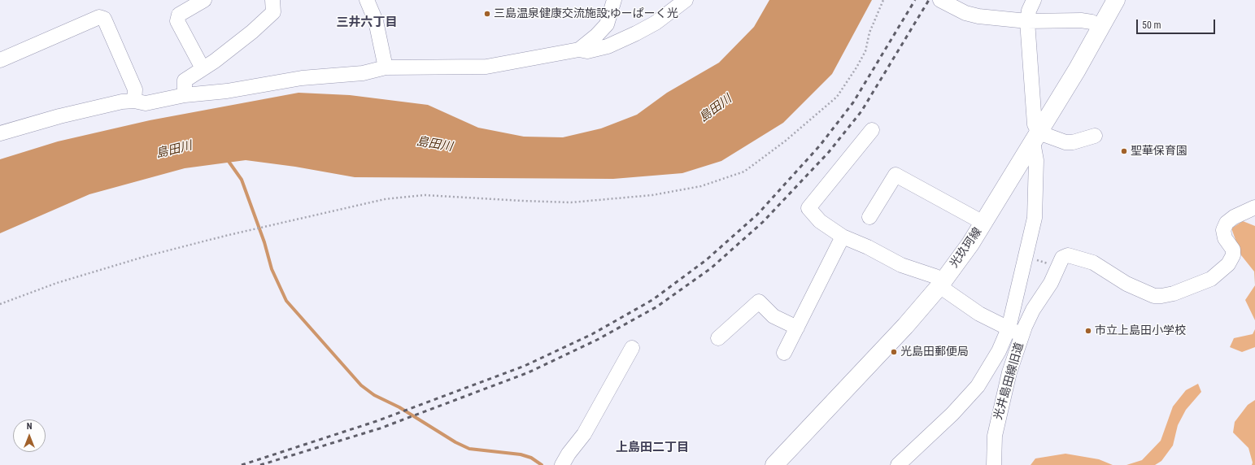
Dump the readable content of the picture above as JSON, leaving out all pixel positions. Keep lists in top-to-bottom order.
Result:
{
  "streets": {
    "main road": ["光玖珂線"],
    "street": ["光井島田線旧道"]
  },
  "crossings": [
    ["光玖珂線", "光井島田線旧道"]
  ],
  "districts": ["三井六丁目", "上島田二丁目"],
  "water": ["島田川"],
  "places": [
    "三島温泉健康交流施設;ゆーぱーく光",
    "聖華保育園",
    "市立上島田小学校",
    "光島田郵便局"
  ],
  "scale_bar": "50 m",
  "north": "top"
}
